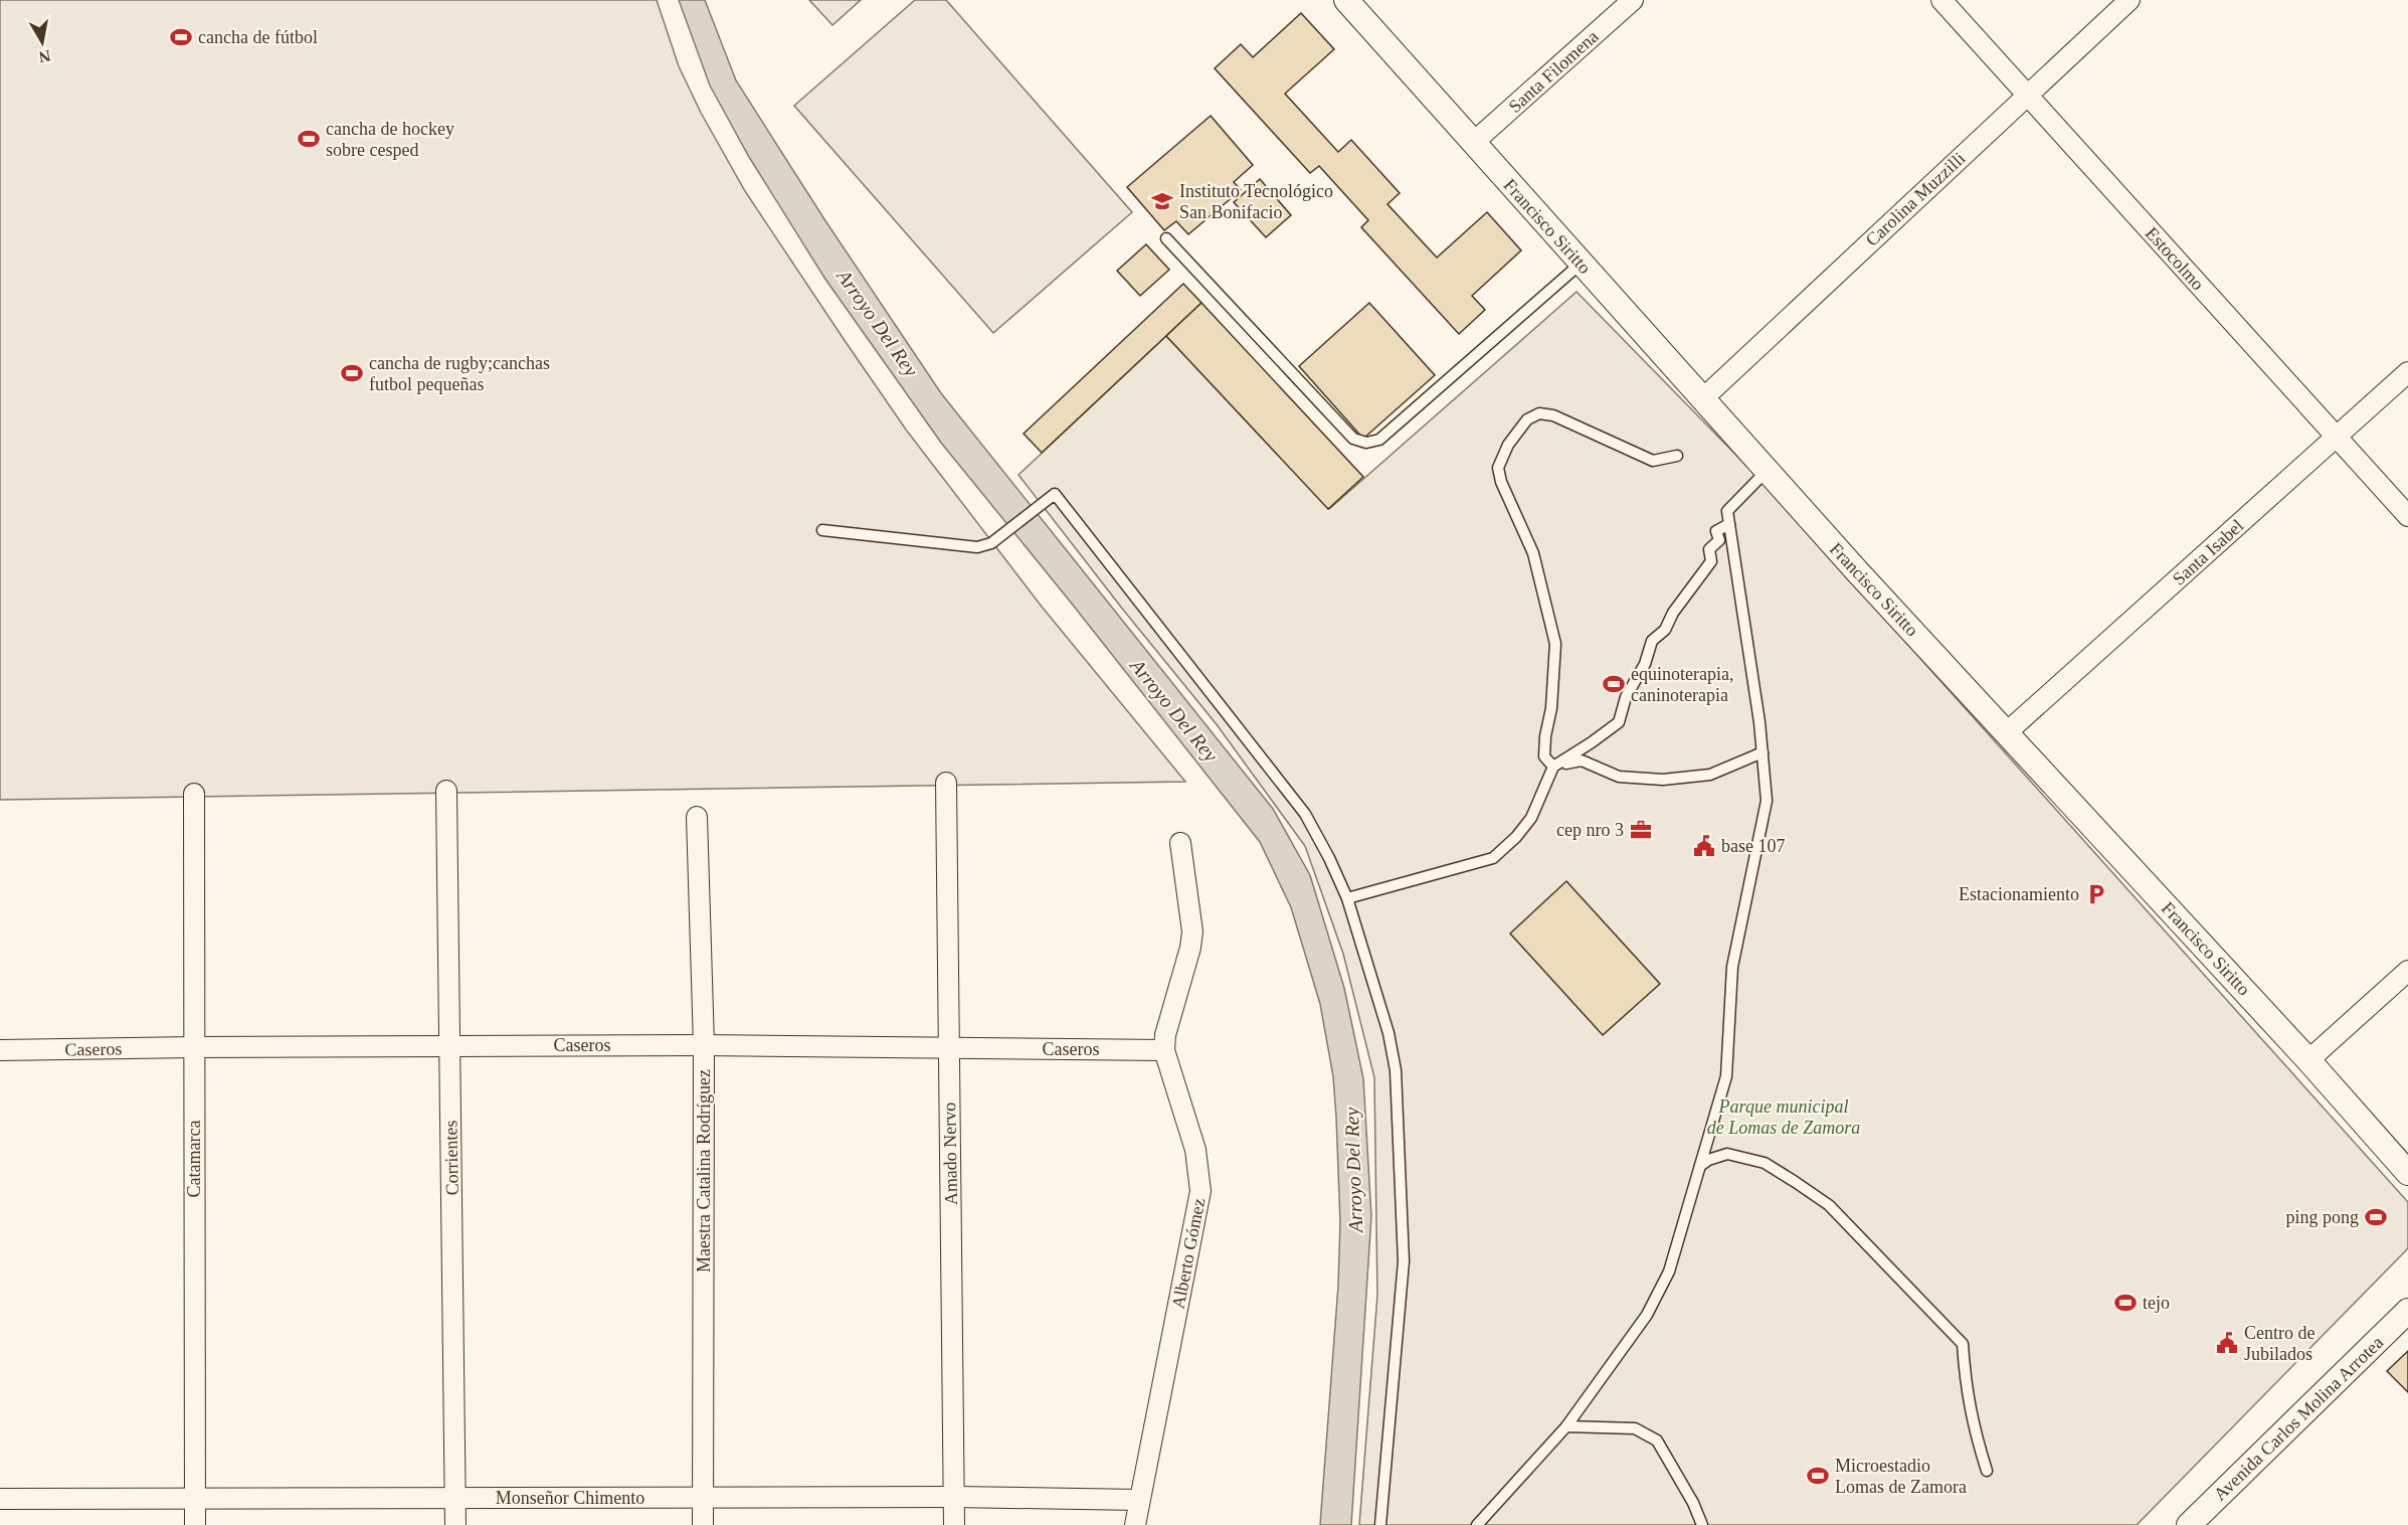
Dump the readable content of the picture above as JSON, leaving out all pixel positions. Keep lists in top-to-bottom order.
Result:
{
  "streets": {
    "street": [
      "Santa Filomena",
      "Carolina Muzzilli",
      "Francisco Siritto",
      "Estocolmo",
      "Santa Isabel",
      "Caseros",
      "Amado Nervo",
      "Corrientes",
      "Catamarca",
      "Maestra Catalina Rodríguez",
      "Alberto Gómez",
      "Avenida Carlos Molina Arrotea",
      "Monseñor Chimento"
    ]
  },
  "crossings": [
    ["Santa Filomena", "Francisco Siritto"],
    ["Carolina Muzzilli", "Francisco Siritto"],
    ["Carolina Muzzilli", "Estocolmo"],
    ["Francisco Siritto", "Santa Isabel"],
    ["Estocolmo", "Santa Isabel"],
    ["Caseros", "Amado Nervo"],
    ["Caseros", "Corrientes"],
    ["Caseros", "Catamarca"],
    ["Caseros", "Maestra Catalina Rodríguez"],
    ["Caseros", "Alberto Gómez"],
    ["Amado Nervo", "Monseñor Chimento"],
    ["Corrientes", "Monseñor Chimento"],
    ["Catamarca", "Monseñor Chimento"],
    ["Maestra Catalina Rodríguez", "Monseñor Chimento"],
    ["Alberto Gómez", "Monseñor Chimento"]
  ],
  "water": ["Arroyo Del Rey"],
  "parks": ["Parque municipal de Lomas de Zamora"],
  "places": {
    "sports": [
      "cancha de fútbol",
      "cancha de hockey sobre cesped",
      "cancha de rugby;canchas futbol pequeñas",
      "equinoterapia, caninoterapia",
      "ping pong",
      "tejo",
      "Microestadio Lomas de Zamora"
    ],
    "school or university": ["Instituto Tecnológico San Bonifacio"],
    "office": ["cep nro 3"],
    "public building": ["base 107", "Centro de Jubilados"],
    "parking": ["Estacionamiento"]
  },
  "north": "bottom"
}
